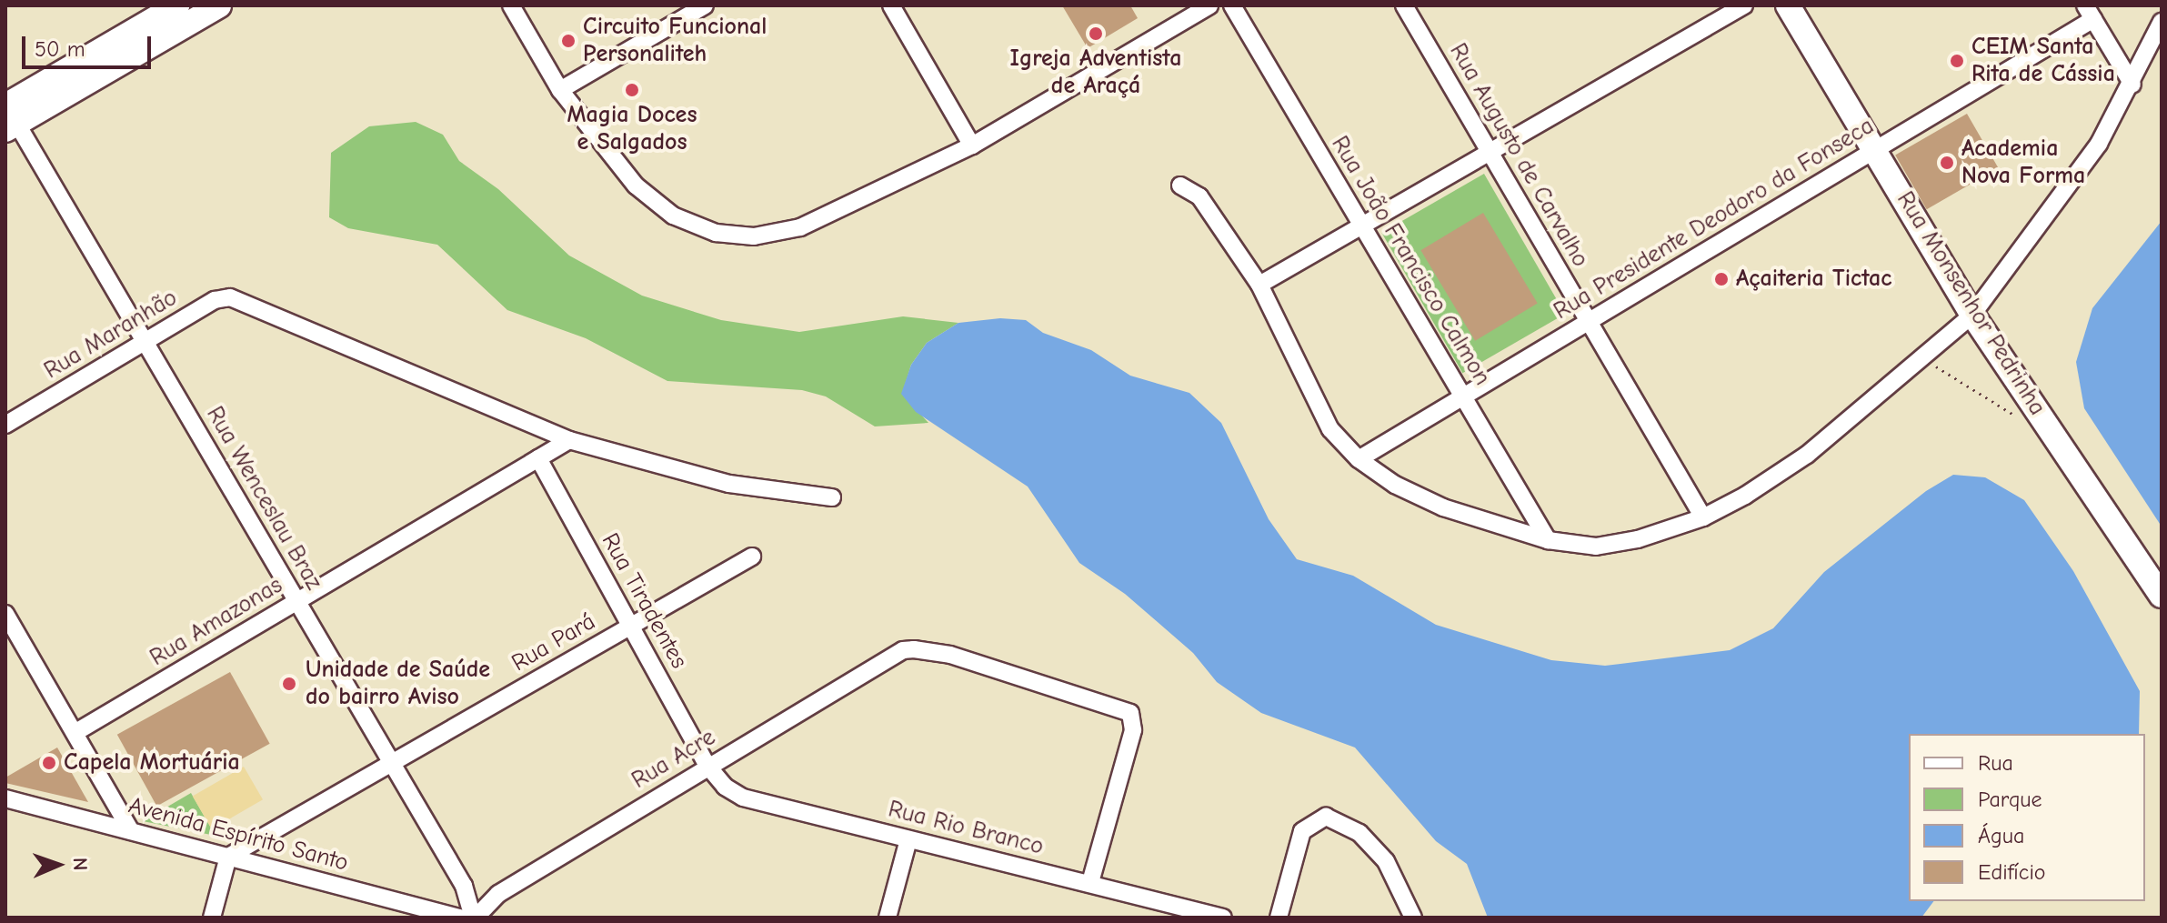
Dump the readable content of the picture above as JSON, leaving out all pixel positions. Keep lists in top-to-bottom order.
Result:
{
  "streets": {
    "main road": ["Rua Monsenhor Pedrinha"],
    "street": [
      "Rua Augusto de Carvalho",
      "Rua Presidente Deodoro da Fonseca",
      "Rua João Francisco Calmon",
      "Rua Maranhão",
      "Rua Wenceslau Braz",
      "Rua Tiradentes",
      "Rua Amazonas",
      "Rua Pará",
      "Rua Acre",
      "Rua Rio Branco",
      "Avenida Espírito Santo"
    ]
  },
  "crossings": [
    ["Rua Augusto de Carvalho", "Rua Presidente Deodoro da Fonseca"],
    ["Rua Presidente Deodoro da Fonseca", "Rua João Francisco Calmon"],
    ["Rua Presidente Deodoro da Fonseca", "Rua Monsenhor Pedrinha"],
    ["Rua Maranhão", "Rua Wenceslau Braz"],
    ["Rua Maranhão", "Rua Amazonas"],
    ["Rua Wenceslau Braz", "Rua Amazonas"],
    ["Rua Wenceslau Braz", "Rua Pará"],
    ["Rua Wenceslau Braz", "Rua Acre"],
    ["Rua Tiradentes", "Rua Amazonas"],
    ["Rua Tiradentes", "Rua Pará"],
    ["Rua Tiradentes", "Rua Acre"],
    ["Rua Tiradentes", "Rua Rio Branco"],
    ["Rua Pará", "Avenida Espírito Santo"],
    ["Rua Acre", "Rua Rio Branco"]
  ],
  "places": [
    "Igreja Adventista de Araçá",
    "Circuito Funcional Personaliteh",
    "CEIM Santa Rita de Cássia",
    "Magia Doces e Salgados",
    "Academia Nova Forma",
    "Açaiteria Tictac",
    "Unidade de Saúde do bairro Aviso",
    "Capela Mortuária"
  ],
  "legend": [
    "Rua",
    "Parque",
    "Água",
    "Edifício"
  ],
  "scale_bar": "50 m",
  "north": "right"
}
